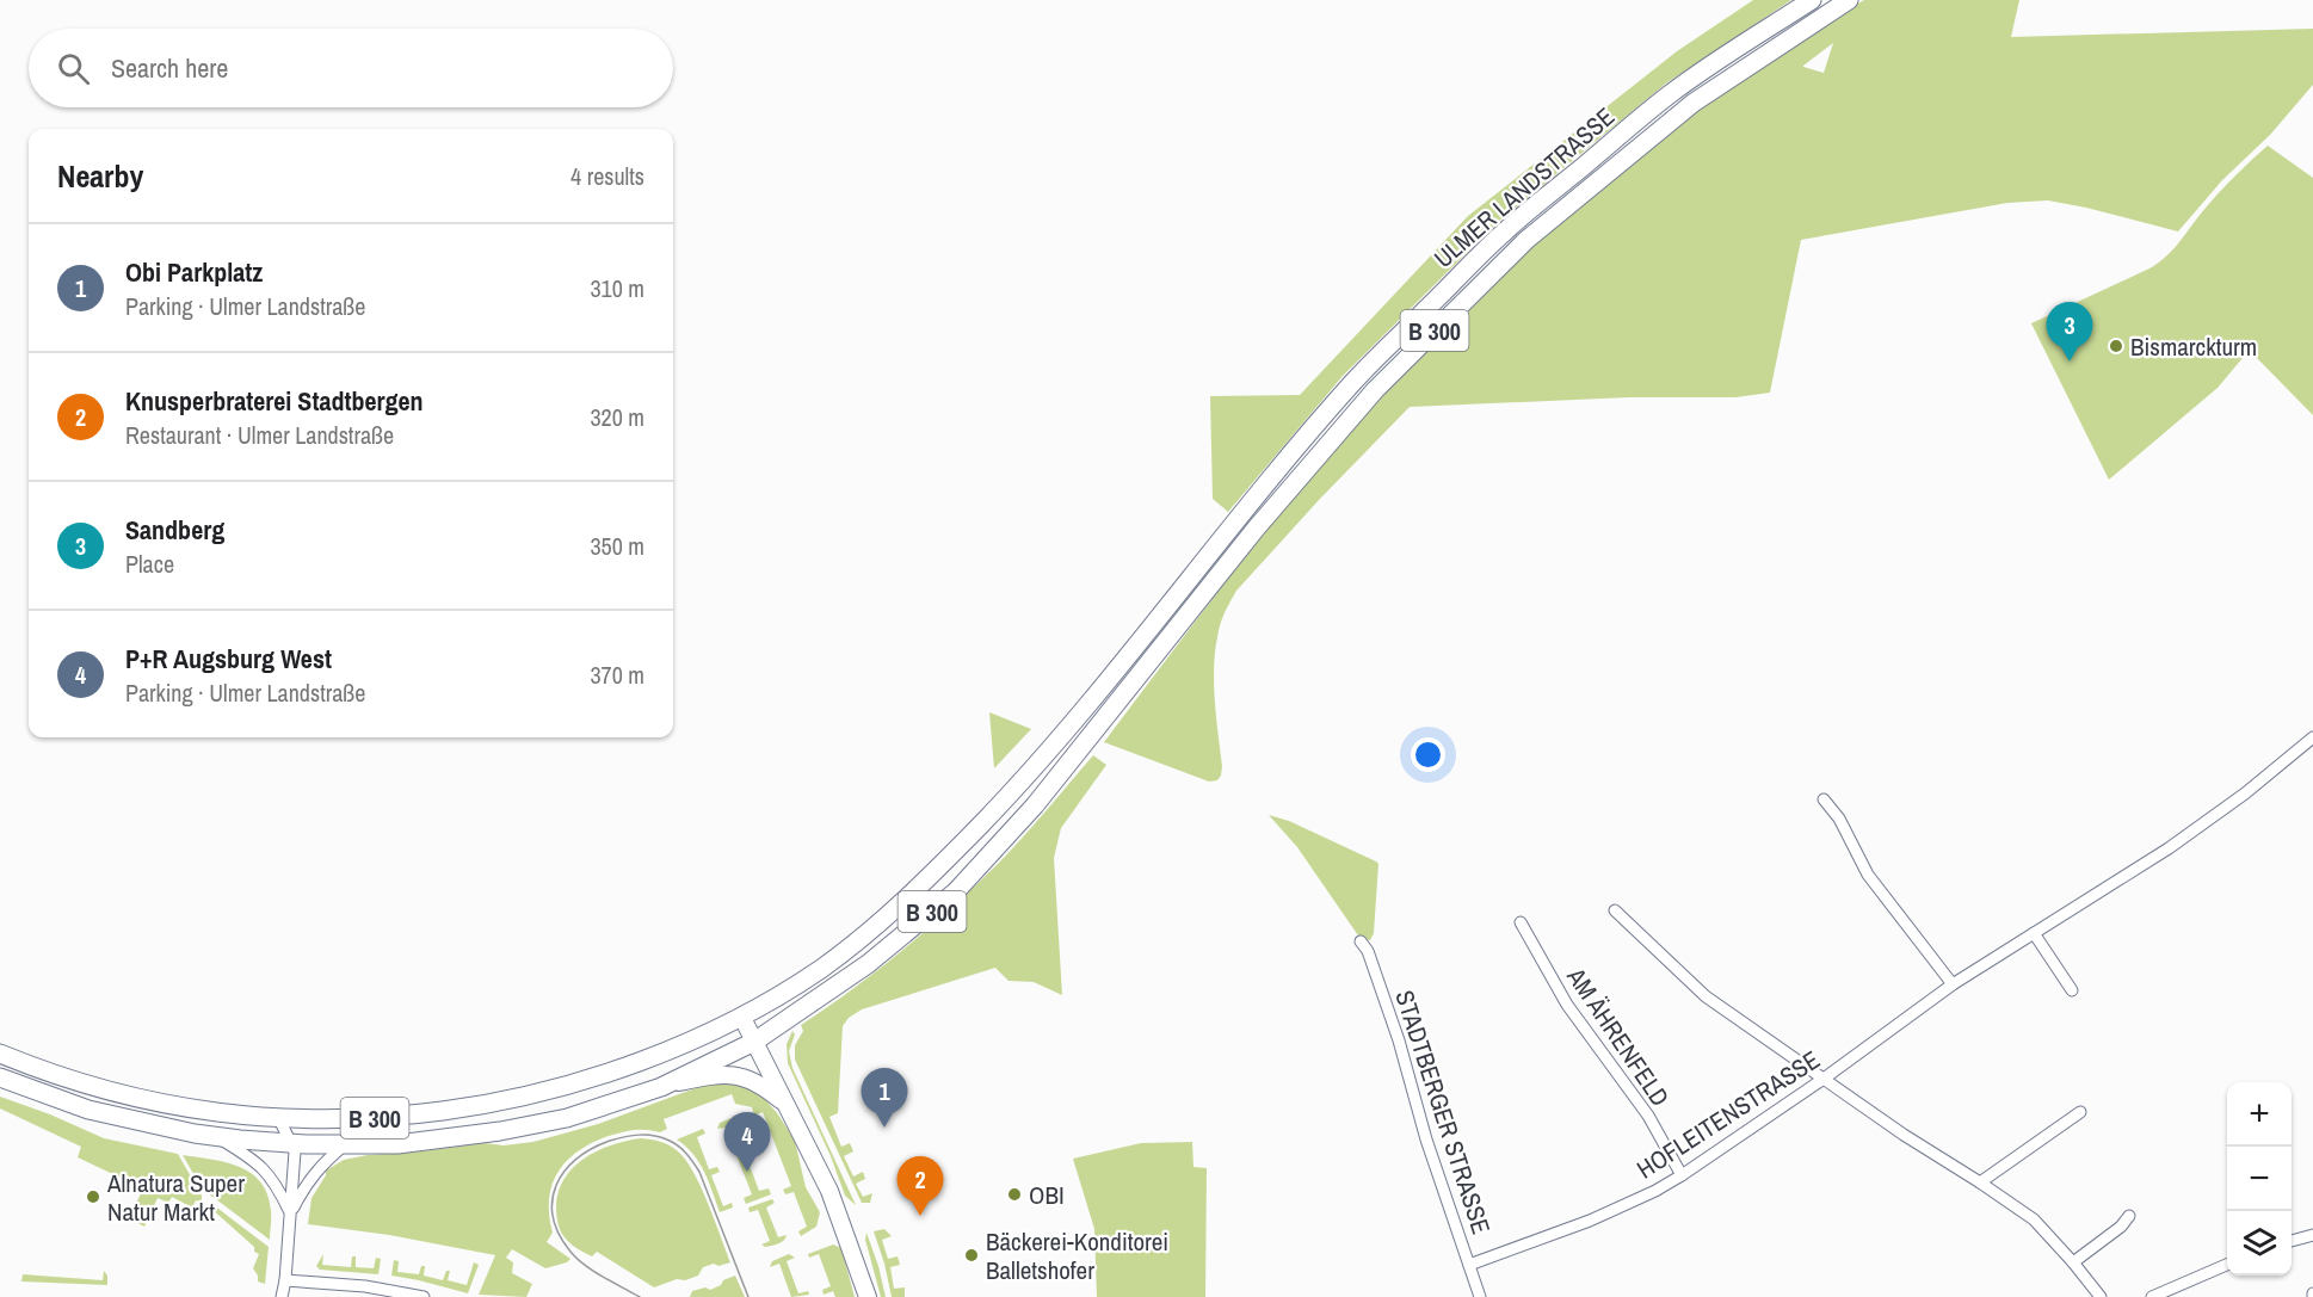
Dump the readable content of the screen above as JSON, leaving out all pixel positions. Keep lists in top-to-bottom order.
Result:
{
  "streets": {
    "main road": ["ULMER LANDSTRASSE", "B 300"],
    "street": ["AM ÄHRENFELD", "STADTBERGER STRASSE", "HOFLEITENSTRASSE"]
  },
  "crossings": [
    ["ULMER LANDSTRASSE", "B 300"],
    ["AM ÄHRENFELD", "HOFLEITENSTRASSE"],
    ["STADTBERGER STRASSE", "HOFLEITENSTRASSE"]
  ],
  "places": [
    "Bismarckturm",
    "OBI",
    "Alnatura Super Natur Markt",
    "Bäckerei-Konditorei Balletshofer"
  ],
  "page": {
    "search": "Search here",
    "heading": ["Nearby", "4 results"],
    "list": [
      {
        "mark": "1",
        "name": "Obi Parkplatz",
        "note": "Parking · Ulmer Landstraße",
        "value": "310 m"
      },
      {
        "mark": "2",
        "name": "Knusperbraterei Stadtbergen",
        "note": "Restaurant · Ulmer Landstraße",
        "value": "320 m"
      },
      {
        "mark": "3",
        "name": "Sandberg",
        "note": "Place",
        "value": "350 m"
      },
      {
        "mark": "4",
        "name": "P+R Augsburg West",
        "note": "Parking · Ulmer Landstraße",
        "value": "370 m"
      }
    ],
    "pins": [
      "3",
      "1",
      "4",
      "2"
    ],
    "map_buttons": ["+", "−"]
  }
}
